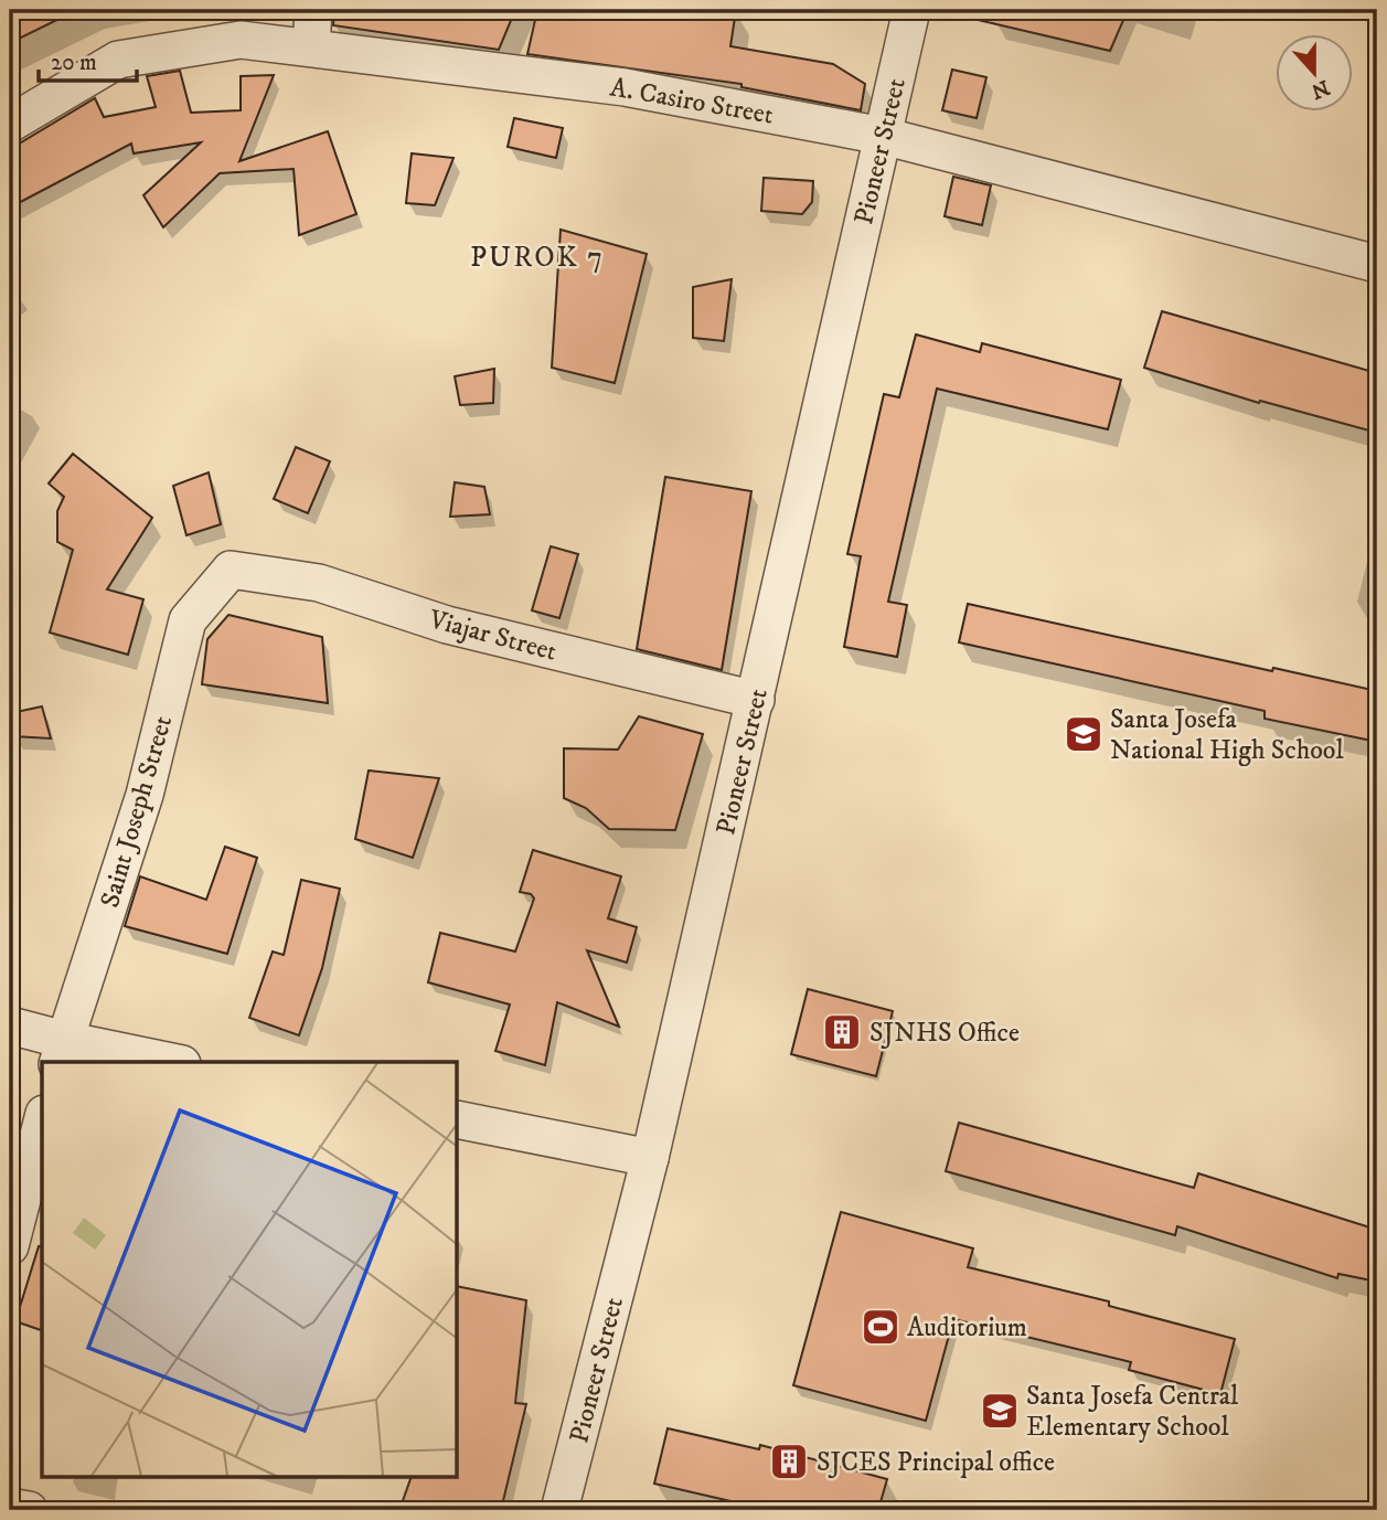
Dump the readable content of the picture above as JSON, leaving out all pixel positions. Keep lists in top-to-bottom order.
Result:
{
  "streets": {
    "street": [
      "A. Casiro Street",
      "Pioneer Street",
      "Viajar Street",
      "Saint Joseph Street"
    ]
  },
  "crossings": [
    ["A. Casiro Street", "Pioneer Street"],
    ["Pioneer Street", "Viajar Street"],
    ["Viajar Street", "Saint Joseph Street"]
  ],
  "districts": ["PUROK 7"],
  "places": {
    "school or university": ["Santa Josefa National High School", "Santa Josefa Central Elementary School"],
    "building": ["SJNHS Office", "SJCES Principal office"],
    "sports": ["Auditorium"]
  },
  "scale_bar": "20 m",
  "north": "bottom"
}
